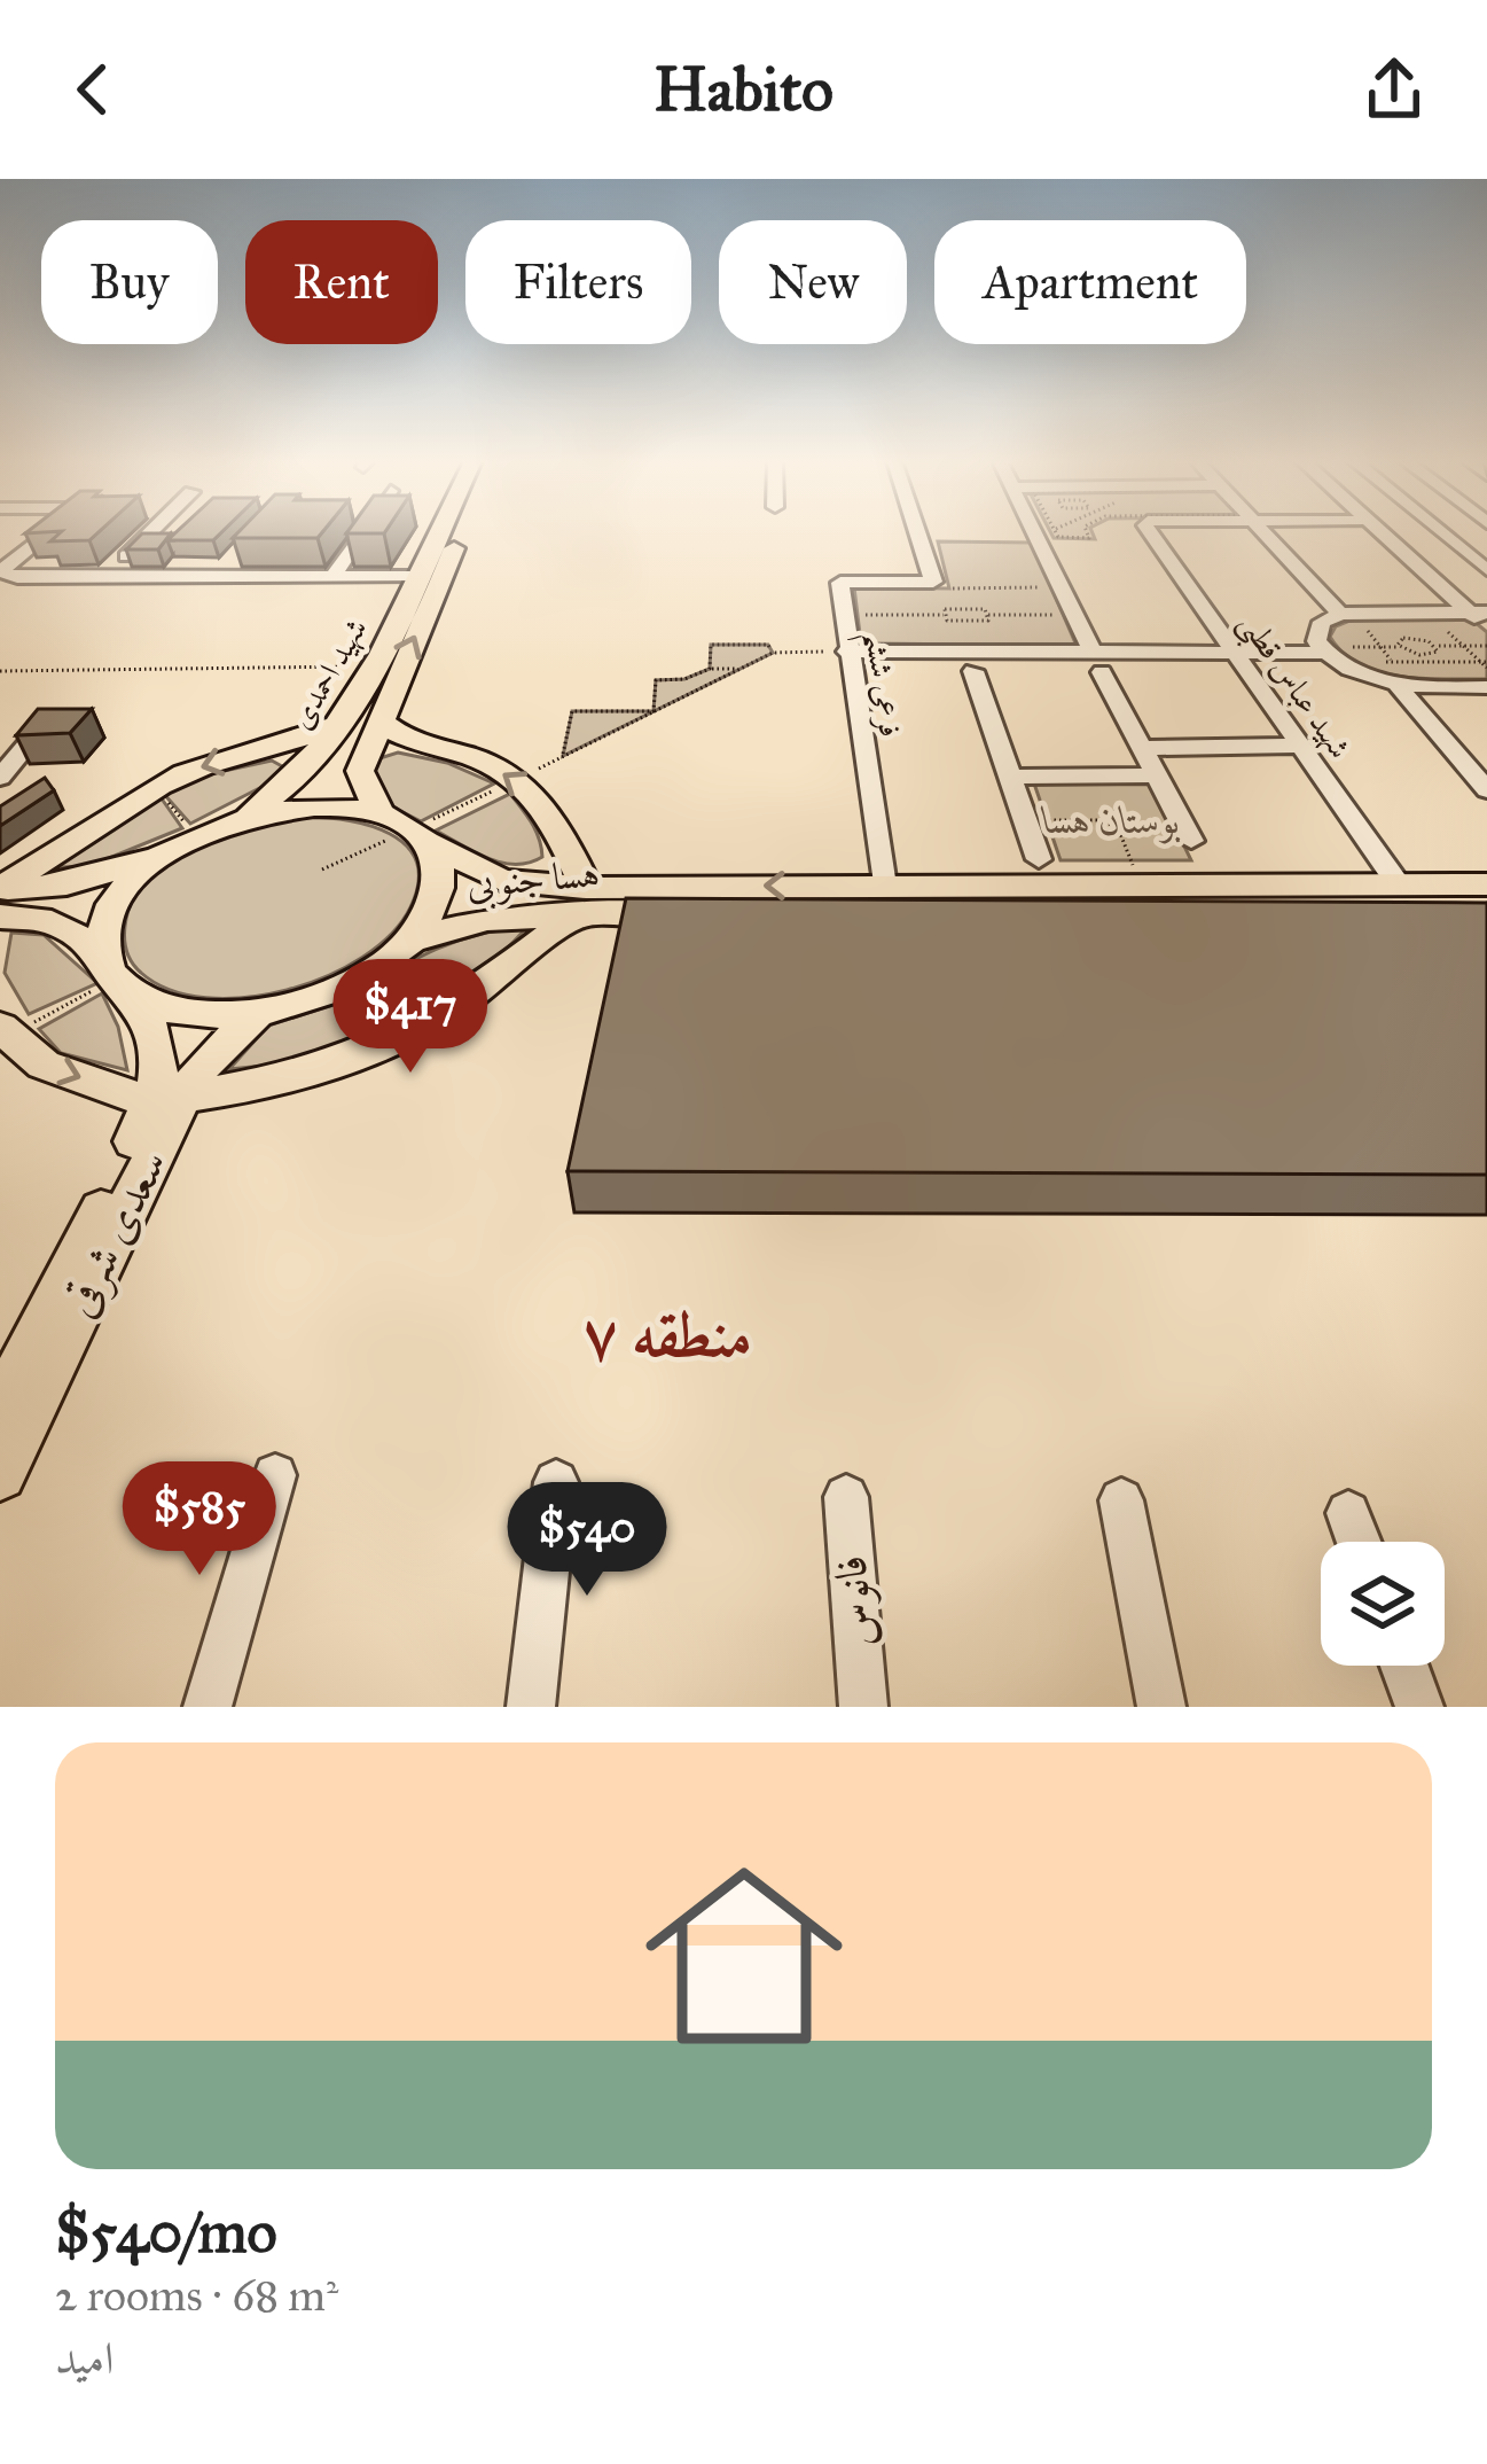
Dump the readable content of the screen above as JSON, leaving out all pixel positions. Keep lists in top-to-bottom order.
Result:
{
  "streets": {
    "main road": ["شهید احمدی", "هسا جنوبی", "سعدی شرقی"],
    "street": ["فرعی ششم", "شهید عباس قطبی", "فانوس"]
  },
  "crossings": [
    ["شهید احمدی", "هسا جنوبی"],
    ["شهید احمدی", "سعدی شرقی"],
    ["فرعی ششم", "هسا جنوبی"],
    ["شهید عباس قطبی", "هسا جنوبی"],
    ["هسا جنوبی", "سعدی شرقی"]
  ],
  "districts": ["منطقه ۷"],
  "parks": ["بوستان هسا"],
  "page": {
    "header": "Habito",
    "chip": [
      "Buy",
      "Rent",
      "Filters",
      "New",
      "Apartment"
    ],
    "price": ["$417", "$585", "$540"],
    "list": [
      {
        "name": "$540/mo",
        "note": "2 rooms · 68 m² · امید"
      }
    ]
  }
}
